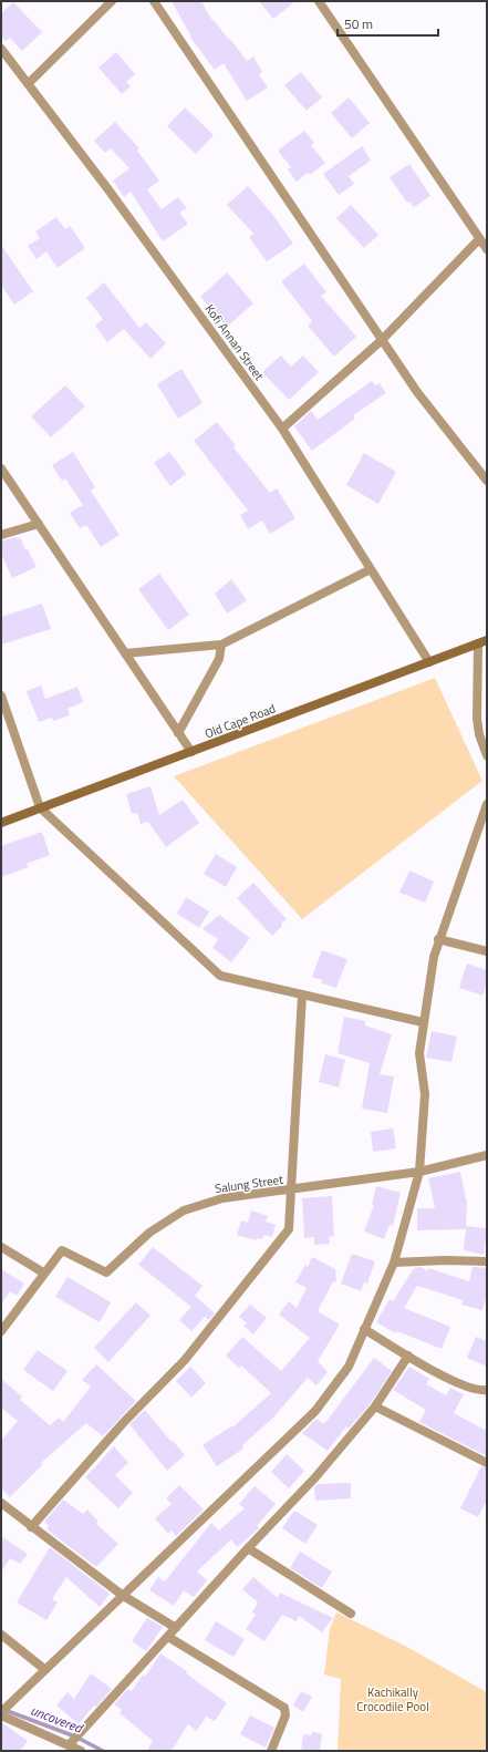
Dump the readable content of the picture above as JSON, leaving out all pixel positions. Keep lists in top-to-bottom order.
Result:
{
  "streets": {
    "street": ["Kofi Annan Street", "Old Cape Road", "Salung Street"]
  },
  "crossings": [
    ["Kofi Annan Street", "Old Cape Road"]
  ],
  "water": ["uncovered"],
  "parks": ["Kachikally Crocodile Pool"],
  "scale_bar": "50 m"
}
